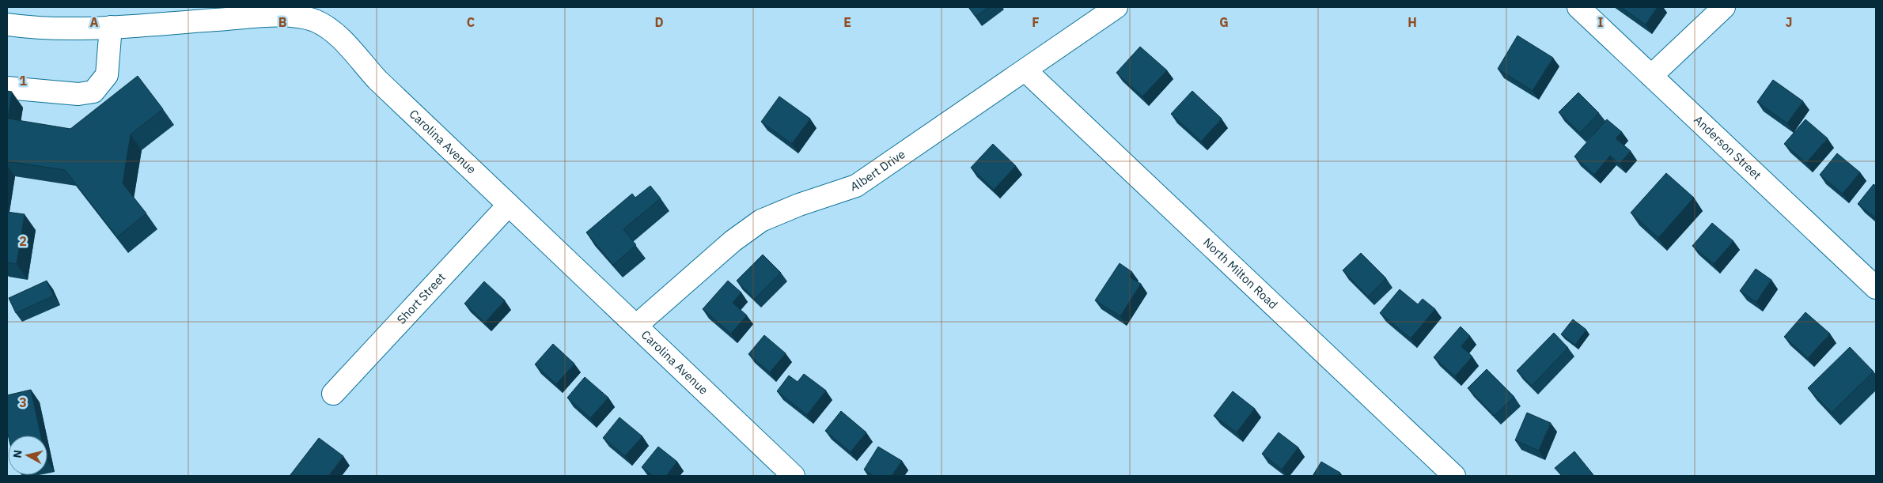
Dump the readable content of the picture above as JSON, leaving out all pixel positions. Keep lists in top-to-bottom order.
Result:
{
  "streets": {
    "street": [
      "Carolina Avenue",
      "Anderson Street",
      "Albert Drive",
      "North Milton Road",
      "Short Street"
    ]
  },
  "crossings": [
    ["Carolina Avenue", "Albert Drive"],
    ["Carolina Avenue", "Short Street"],
    ["Albert Drive", "North Milton Road"]
  ],
  "north": "left",
  "grid": {
    "columns": [
      "A",
      "B",
      "C",
      "D",
      "E",
      "F",
      "G",
      "H",
      "I",
      "J"
    ],
    "rows": ["1", "2", "3"]
  }
}
